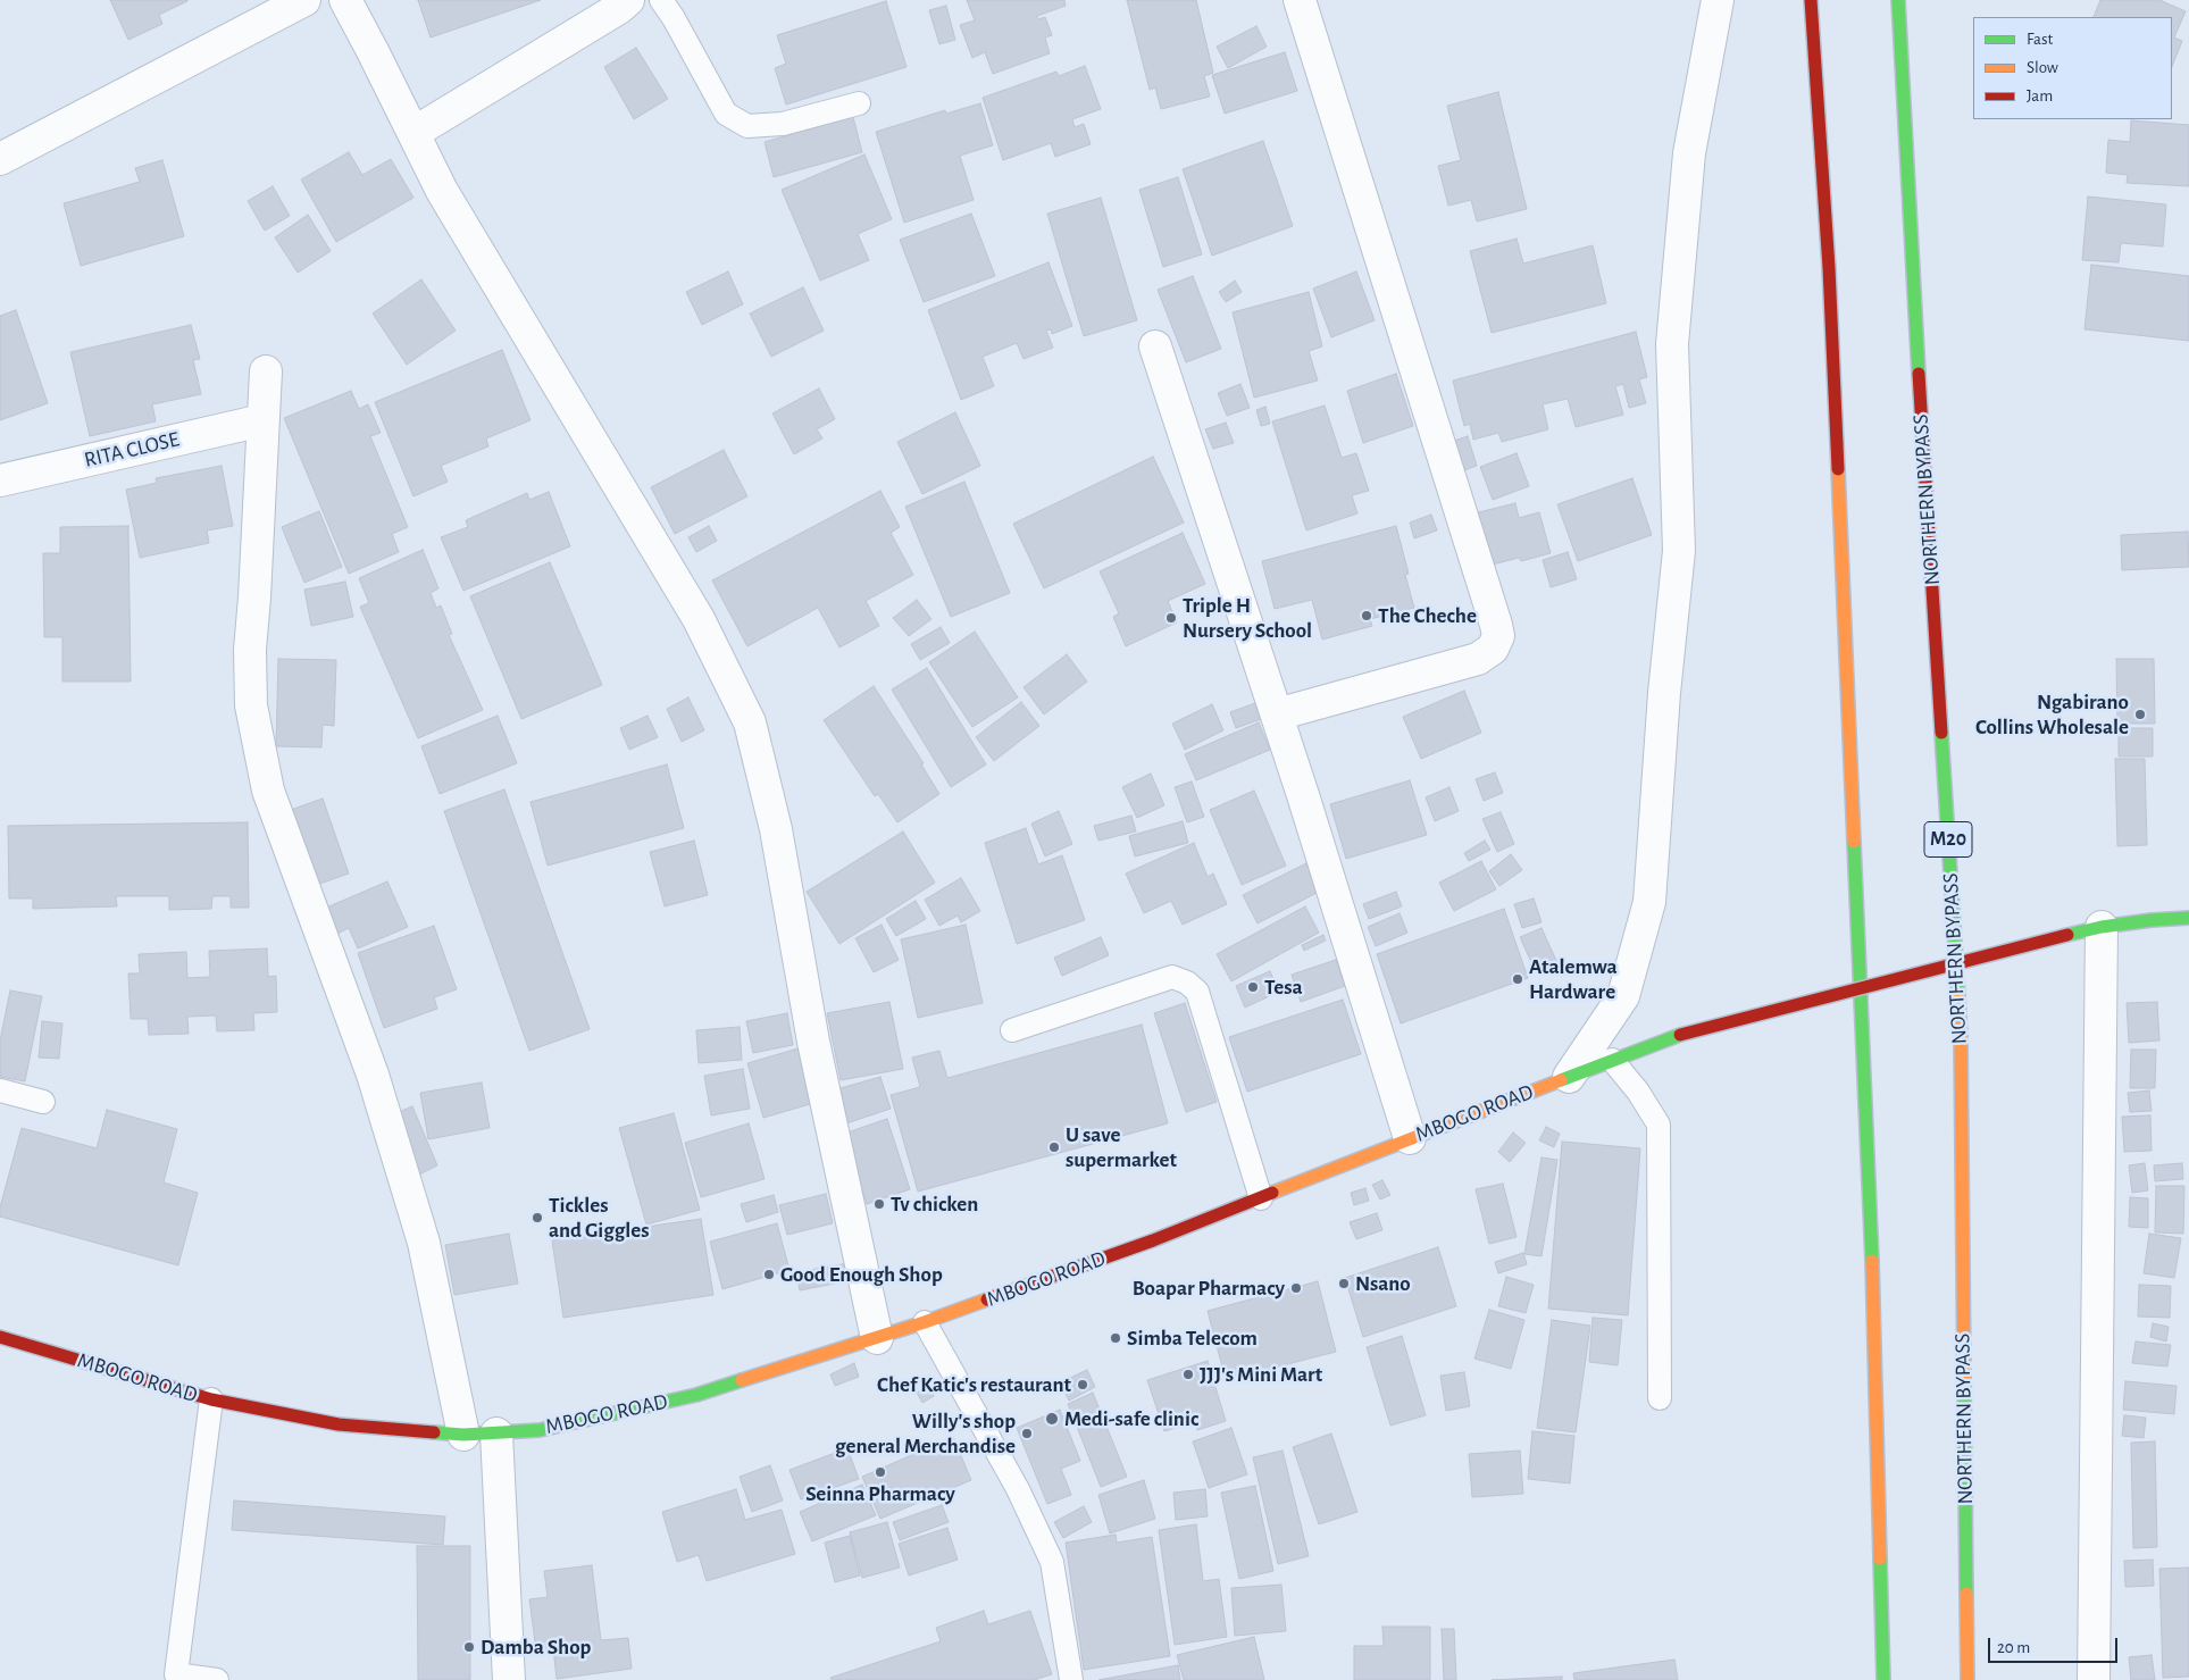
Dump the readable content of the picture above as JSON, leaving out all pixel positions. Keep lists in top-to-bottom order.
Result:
{
  "streets": {
    "main road": ["NORTHERN BYPASS", "M20", "MBOGO ROAD"],
    "street": ["RITA CLOSE"]
  },
  "places": [
    "The Cheche",
    "Triple H Nursery School",
    "Ngabirano Collins Wholesale",
    "Atalemwa Hardware",
    "Tesa",
    "U save supermarket",
    "Tv chicken",
    "Tickles and Giggles",
    "Good Enough Shop",
    "Nsano",
    "Boapar Pharmacy",
    "Simba Telecom",
    "JJJ's Mini Mart",
    "Chef Katic's restaurant",
    "Medi-safe clinic",
    "Willy's shop general Merchandise",
    "Seinna Pharmacy",
    "Damba Shop"
  ],
  "legend": ["Fast", "Slow", "Jam"],
  "scale_bar": "20 m"
}
